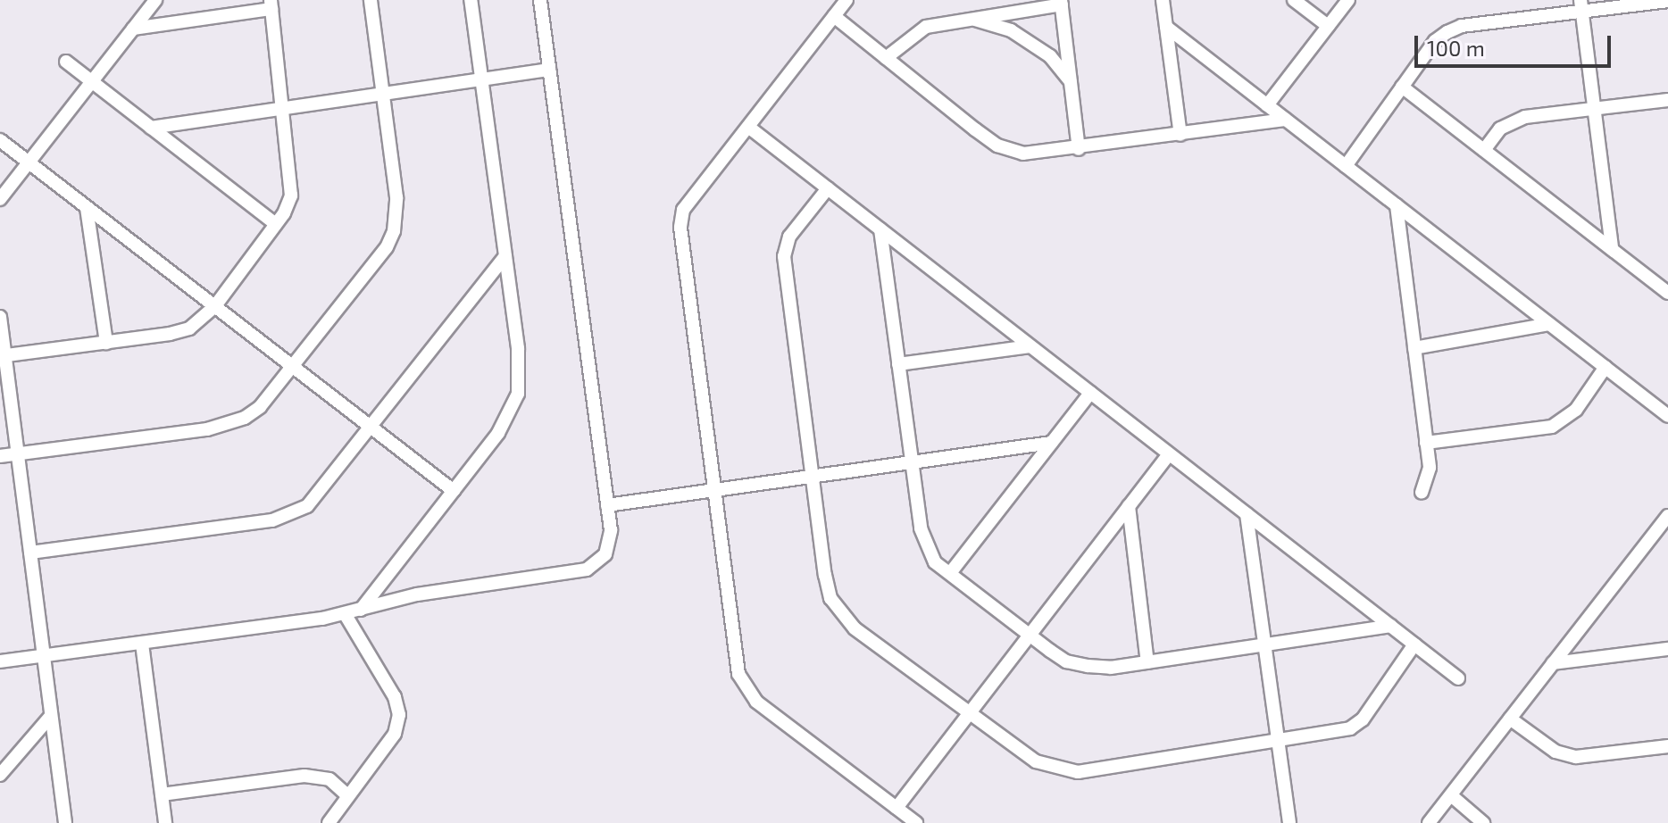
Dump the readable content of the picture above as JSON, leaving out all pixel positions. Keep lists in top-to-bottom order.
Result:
{
  "scale_bar": "100 m"
}
